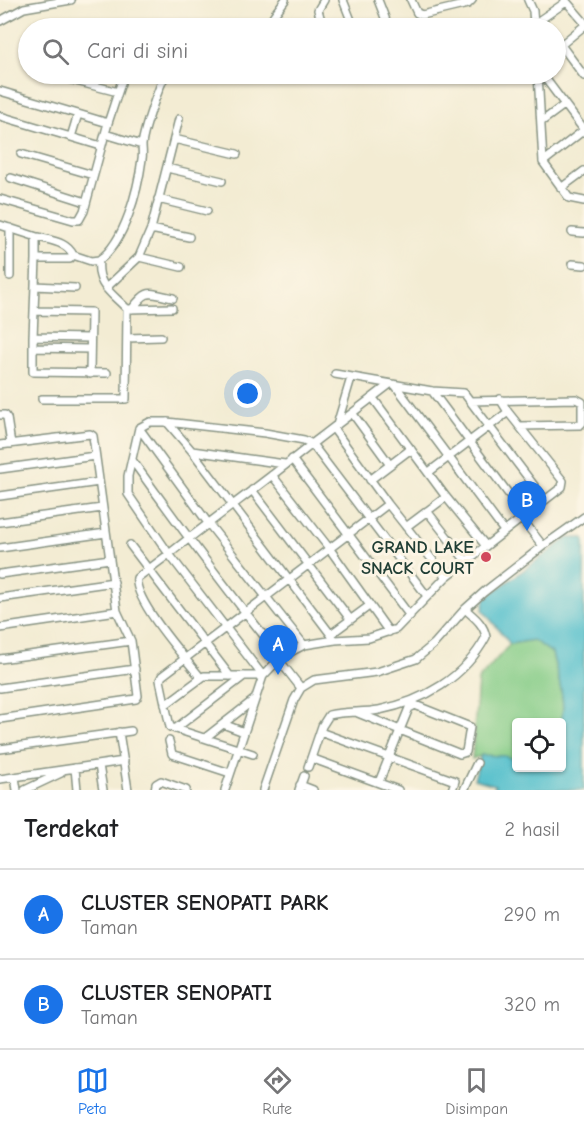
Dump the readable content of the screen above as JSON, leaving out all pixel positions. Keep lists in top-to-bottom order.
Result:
{
  "places": ["GRAND LAKE SNACK COURT"],
  "page": {
    "search": "Cari di sini",
    "pins": ["B", "A"],
    "heading": ["Terdekat", "2 hasil"],
    "list": [
      {
        "mark": "A",
        "name": "CLUSTER SENOPATI PARK",
        "note": "Taman",
        "value": "290 m"
      },
      {
        "mark": "B",
        "name": "CLUSTER SENOPATI",
        "note": "Taman",
        "value": "320 m"
      }
    ],
    "nav": ["Peta", "Rute", "Disimpan"]
  }
}
